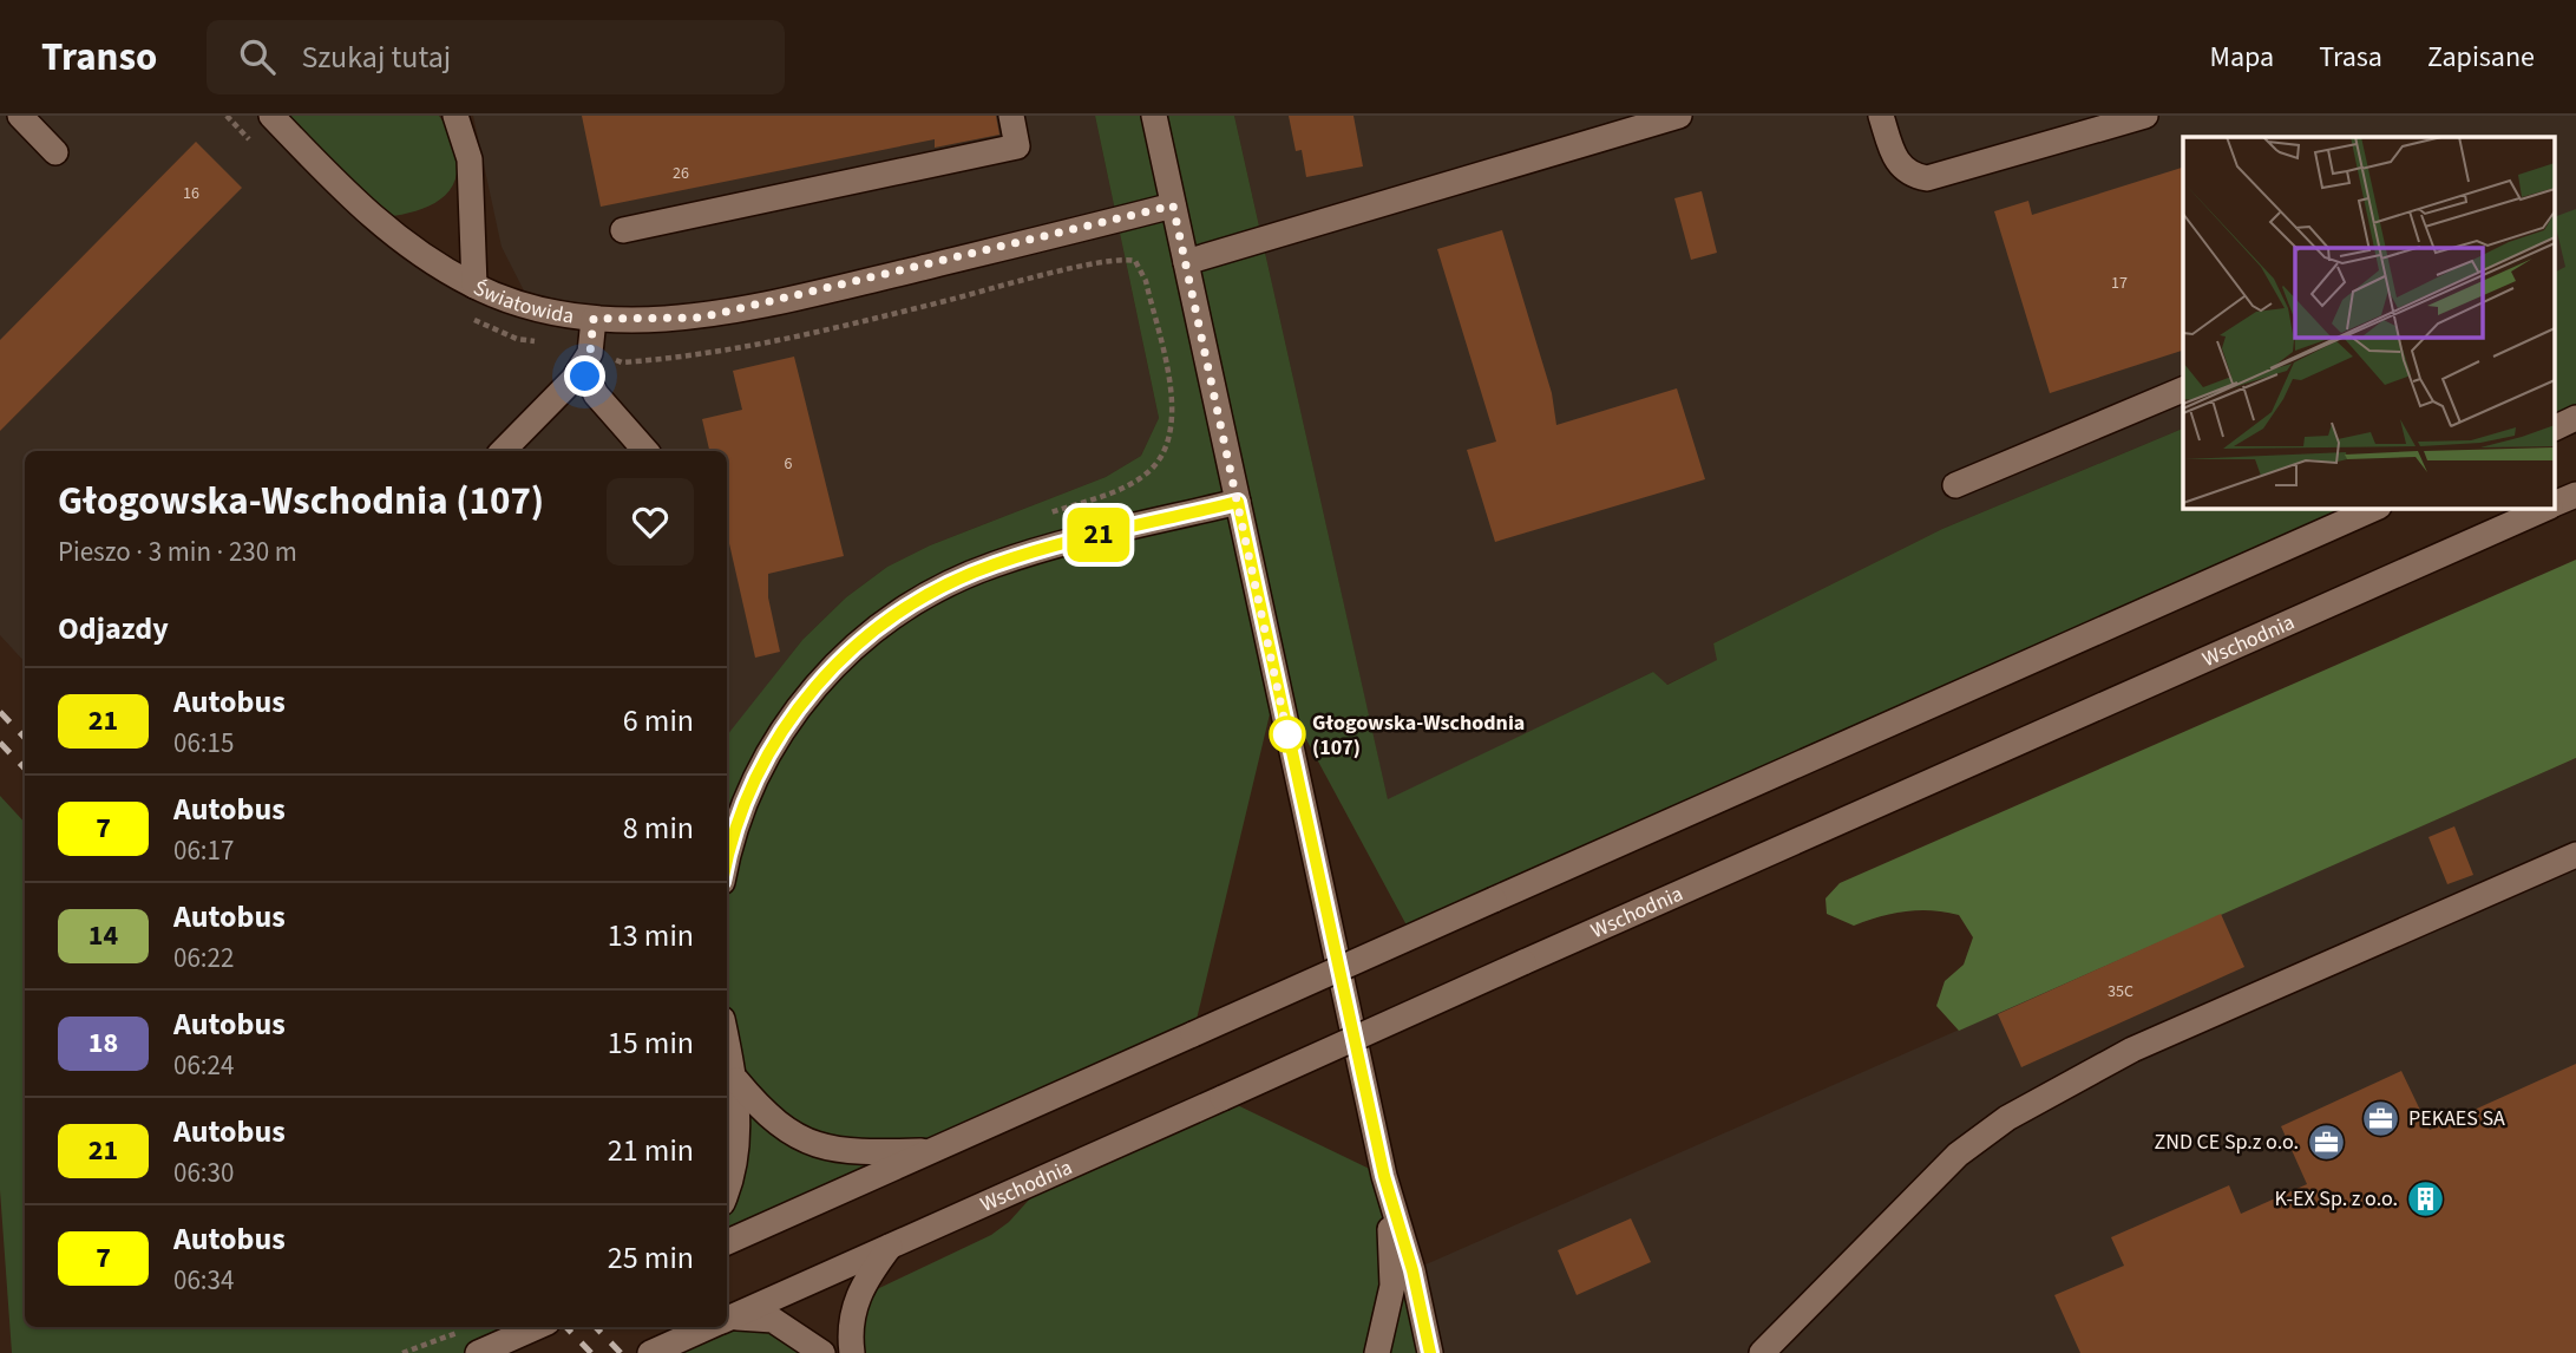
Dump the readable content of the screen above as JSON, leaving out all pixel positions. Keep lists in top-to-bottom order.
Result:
{
  "streets": {
    "street": ["Światowida", "Wschodnia"]
  },
  "places": {
    "other": ["Głogowska-Wschodnia (107)"],
    "office": ["PEKAES SA", "ZND CE Sp.z o.o."],
    "building": ["K-EX Sp. z o.o."]
  },
  "lines": ["bus line 21"],
  "house_numbers": [
    "26",
    "16",
    "17",
    "6",
    "35C"
  ],
  "page": {
    "header": "Transo",
    "search": "Szukaj tutaj",
    "nav": ["Mapa", "Trasa", "Zapisane"],
    "on_map": "21",
    "heading": [
      ["Głogowska-Wschodnia (107)", "Pieszo · 3 min · 230 m"],
      "Odjazdy"
    ],
    "list": [
      {
        "mark": "21",
        "name": "Autobus",
        "note": "06:15",
        "value": "6 min"
      },
      {
        "mark": "7",
        "name": "Autobus",
        "note": "06:17",
        "value": "8 min"
      },
      {
        "mark": "14",
        "name": "Autobus",
        "note": "06:22",
        "value": "13 min"
      },
      {
        "mark": "18",
        "name": "Autobus",
        "note": "06:24",
        "value": "15 min"
      },
      {
        "mark": "21",
        "name": "Autobus",
        "note": "06:30",
        "value": "21 min"
      },
      {
        "mark": "7",
        "name": "Autobus",
        "note": "06:34",
        "value": "25 min"
      }
    ]
  }
}
